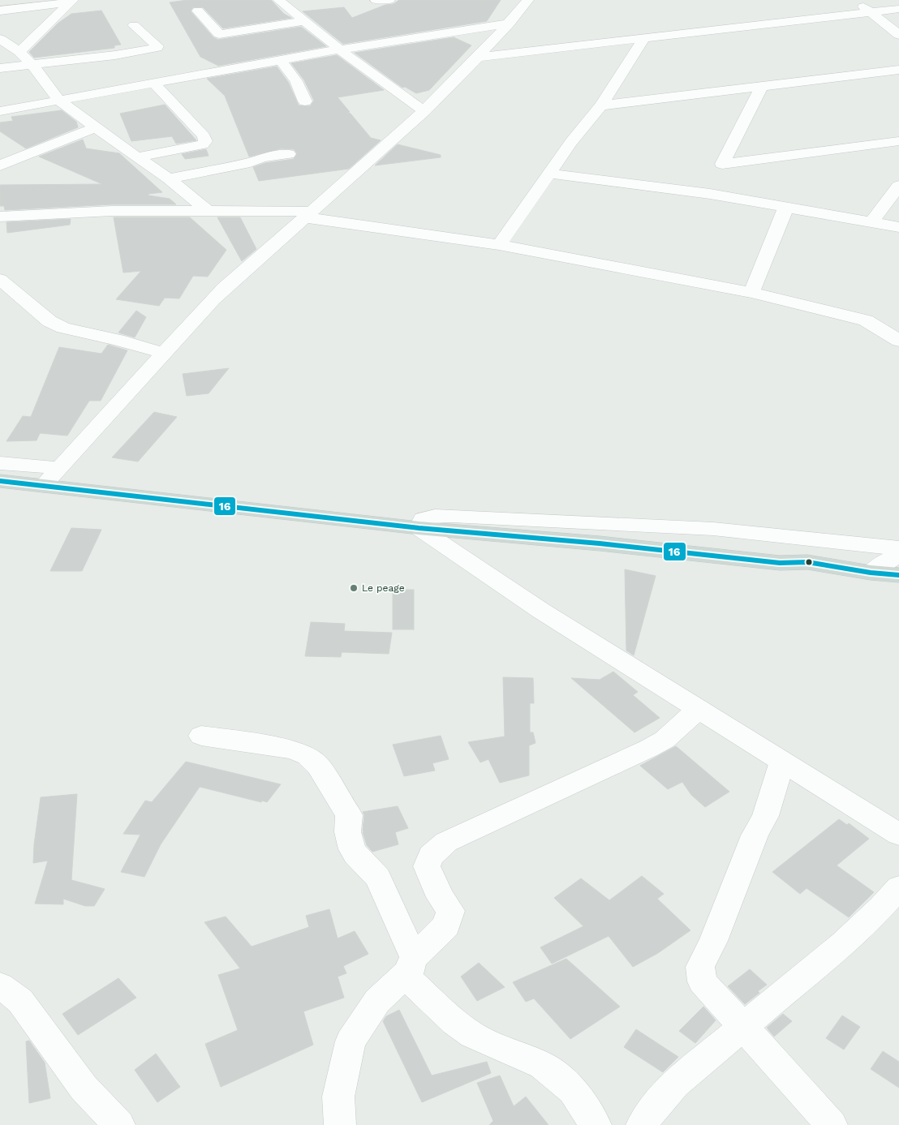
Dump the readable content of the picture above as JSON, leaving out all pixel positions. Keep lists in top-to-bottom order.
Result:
{
  "places": ["Le peage"],
  "lines": ["transit line 16"]
}
